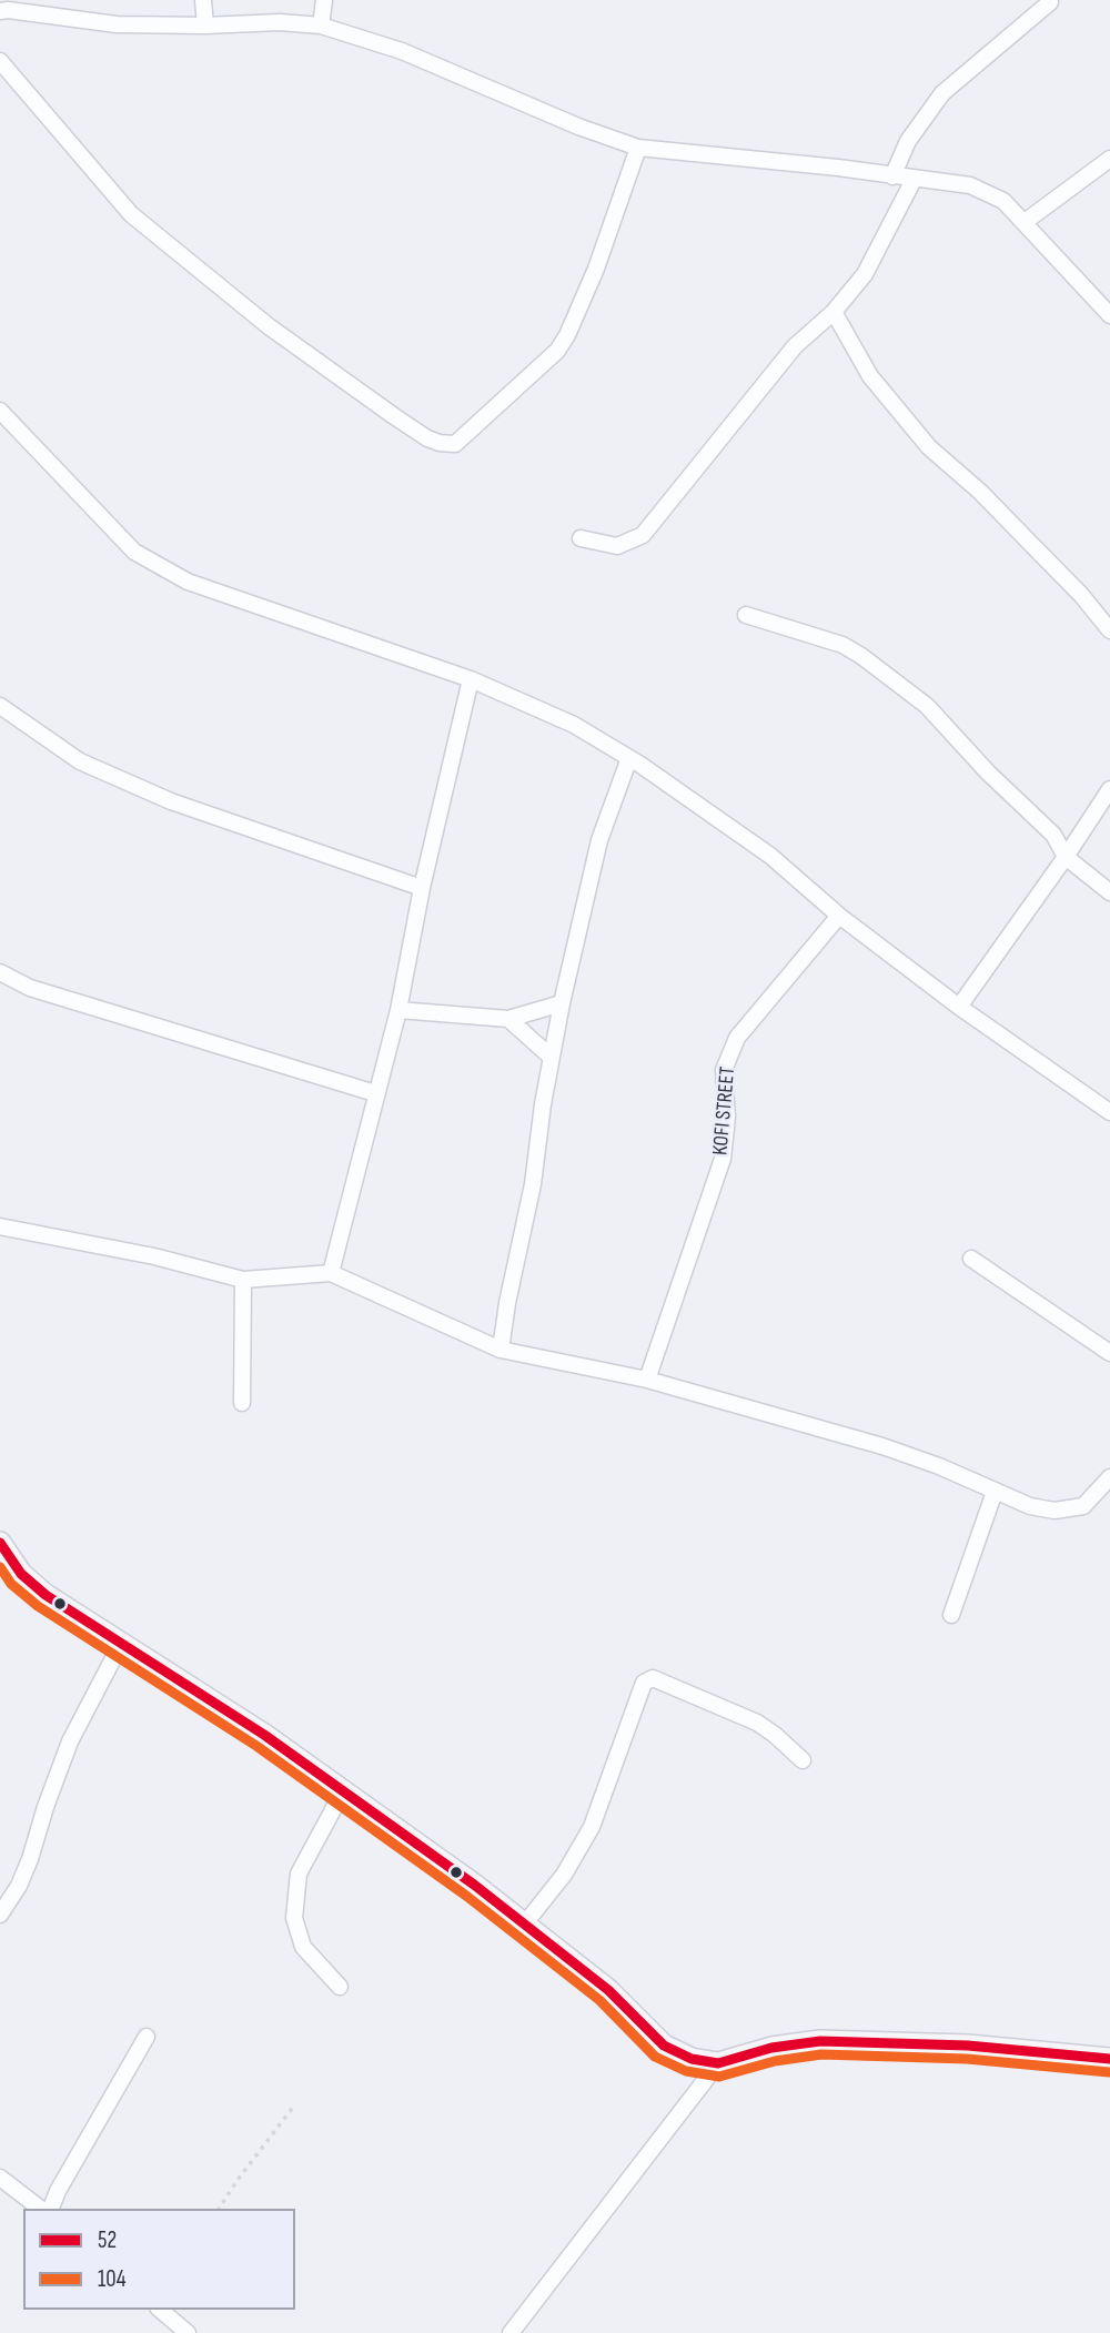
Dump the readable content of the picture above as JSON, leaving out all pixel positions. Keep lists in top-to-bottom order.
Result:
{
  "streets": {
    "street": ["KOFI STREET"]
  },
  "lines": ["transit line 52", "transit line 104"],
  "legend": ["52", "104"]
}
